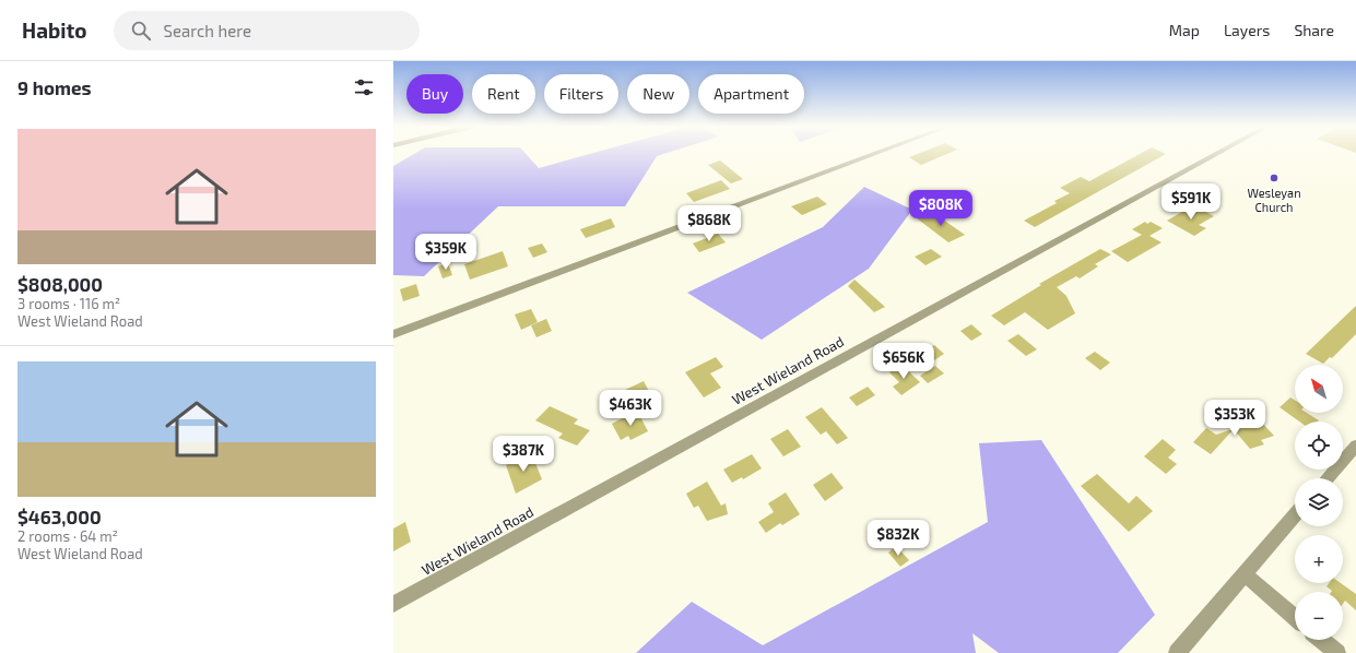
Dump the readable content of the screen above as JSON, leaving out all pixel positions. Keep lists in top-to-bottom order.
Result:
{
  "streets": {
    "street": ["West Wieland Road"]
  },
  "places": ["Wesleyan Church"],
  "north": "top left",
  "page": {
    "header": "Habito",
    "search": "Search here",
    "nav": ["Map", "Layers", "Share"],
    "heading": "9 homes",
    "chip": [
      "Buy",
      "Rent",
      "Filters",
      "New",
      "Apartment"
    ],
    "list": [
      {
        "name": "$808,000",
        "note": "3 rooms · 116 m² · West Wieland Road"
      },
      {
        "name": "$463,000",
        "note": "2 rooms · 64 m² · West Wieland Road"
      }
    ],
    "price": [
      "$591K",
      "$808K",
      "$868K",
      "$359K",
      "$656K",
      "$463K",
      "$353K",
      "$387K",
      "$832K"
    ],
    "map_buttons": ["+", "−"]
  }
}
